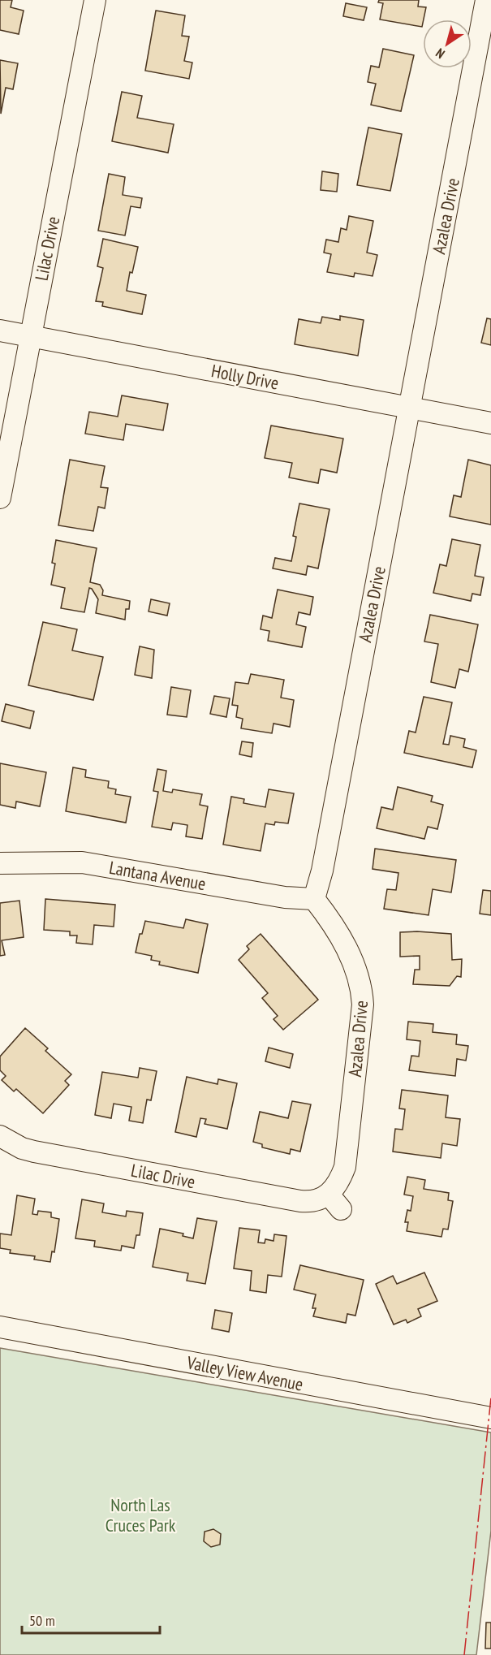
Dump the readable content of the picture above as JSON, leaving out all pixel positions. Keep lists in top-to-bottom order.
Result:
{
  "streets": {
    "street": [
      "Azalea Drive",
      "Lilac Drive",
      "Holly Drive",
      "Lantana Avenue",
      "Valley View Avenue"
    ]
  },
  "crossings": [
    ["Azalea Drive", "Lilac Drive"],
    ["Azalea Drive", "Holly Drive"],
    ["Azalea Drive", "Lantana Avenue"],
    ["Lilac Drive", "Holly Drive"]
  ],
  "parks": ["North Las Cruces Park"],
  "scale_bar": "50 m",
  "north": "bottom left"
}
